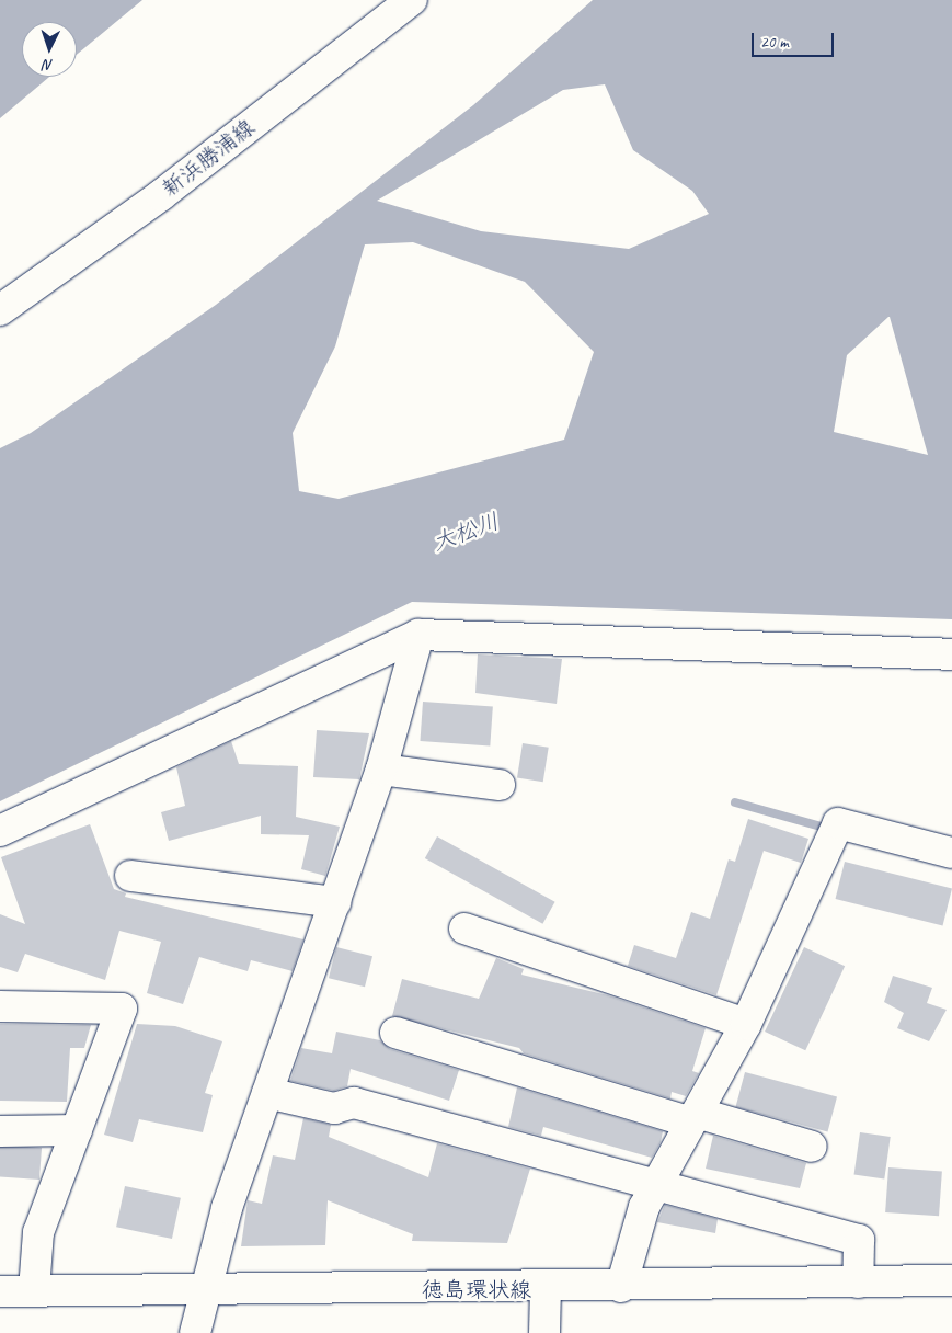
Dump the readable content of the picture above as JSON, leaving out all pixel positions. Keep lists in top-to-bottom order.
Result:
{
  "streets": {
    "street": ["新浜勝浦線", "徳島環状線"]
  },
  "water": ["大松川"],
  "scale_bar": "20 m",
  "north": "bottom"
}
